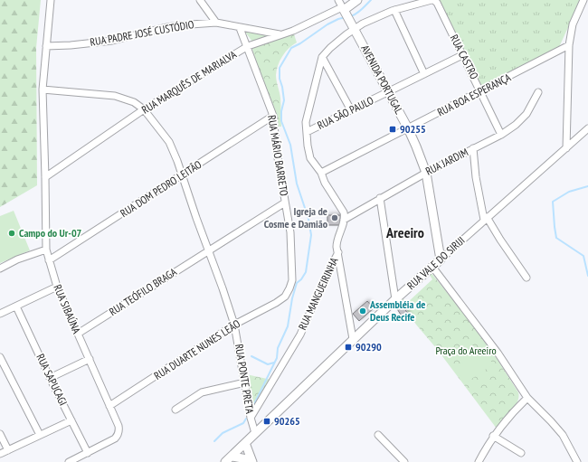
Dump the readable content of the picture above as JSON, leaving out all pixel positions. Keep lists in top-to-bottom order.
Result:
{
  "streets": {
    "street": [
      "RUA PADRE JOSÉ CUSTÓDIO",
      "RUA CASTRO",
      "AVENIDA PORTUGAL",
      "RUA MARQUÊS DE MARIALVA",
      "RUA BOA ESPERANÇA",
      "RUA SÃO PAULO",
      "RUA MÁRIO BARRETO",
      "RUA JARDIM",
      "RUA DOM PEDRO LEITÃO",
      "RUA VALE DO SIRIJI",
      "RUA TEÓFILO BRAGA",
      "RUA MANGUEIRINHA",
      "RUA SIBAÚNA",
      "RUA DUARTE NUNES LEÃO",
      "RUA PONTE PRETA",
      "RUA SAPUCAGI"
    ]
  },
  "crossings": [
    ["RUA PADRE JOSÉ CUSTÓDIO", "RUA SIBAÚNA"],
    ["RUA CASTRO", "RUA BOA ESPERANÇA"],
    ["RUA CASTRO", "RUA SÃO PAULO"],
    ["RUA CASTRO", "RUA JARDIM"],
    ["AVENIDA PORTUGAL", "RUA MARQUÊS DE MARIALVA"],
    ["AVENIDA PORTUGAL", "RUA BOA ESPERANÇA"],
    ["AVENIDA PORTUGAL", "RUA SÃO PAULO"],
    ["AVENIDA PORTUGAL", "RUA JARDIM"],
    ["AVENIDA PORTUGAL", "RUA VALE DO SIRIJI"],
    ["RUA MARQUÊS DE MARIALVA", "RUA MÁRIO BARRETO"],
    ["RUA MARQUÊS DE MARIALVA", "RUA SIBAÚNA"],
    ["RUA MÁRIO BARRETO", "RUA DOM PEDRO LEITÃO"],
    ["RUA MÁRIO BARRETO", "RUA TEÓFILO BRAGA"],
    ["RUA MÁRIO BARRETO", "RUA DUARTE NUNES LEÃO"],
    ["RUA JARDIM", "RUA MANGUEIRINHA"],
    ["RUA DOM PEDRO LEITÃO", "RUA SIBAÚNA"],
    ["RUA VALE DO SIRIJI", "RUA PONTE PRETA"],
    ["RUA TEÓFILO BRAGA", "RUA SIBAÚNA"],
    ["RUA MANGUEIRINHA", "RUA PONTE PRETA"],
    ["RUA SIBAÚNA", "RUA DUARTE NUNES LEÃO"],
    ["RUA SIBAÚNA", "RUA SAPUCAGI"],
    ["RUA DUARTE NUNES LEÃO", "RUA PONTE PRETA"]
  ],
  "districts": ["Areeiro"],
  "parks": ["Praça do Areeiro"],
  "places": {
    "transit": ["90255", "90290", "90265"],
    "other": ["Igreja de Cosme e Damião", "Campo do Ur-07", "Assembléia de Deus Recife"]
  }
}
